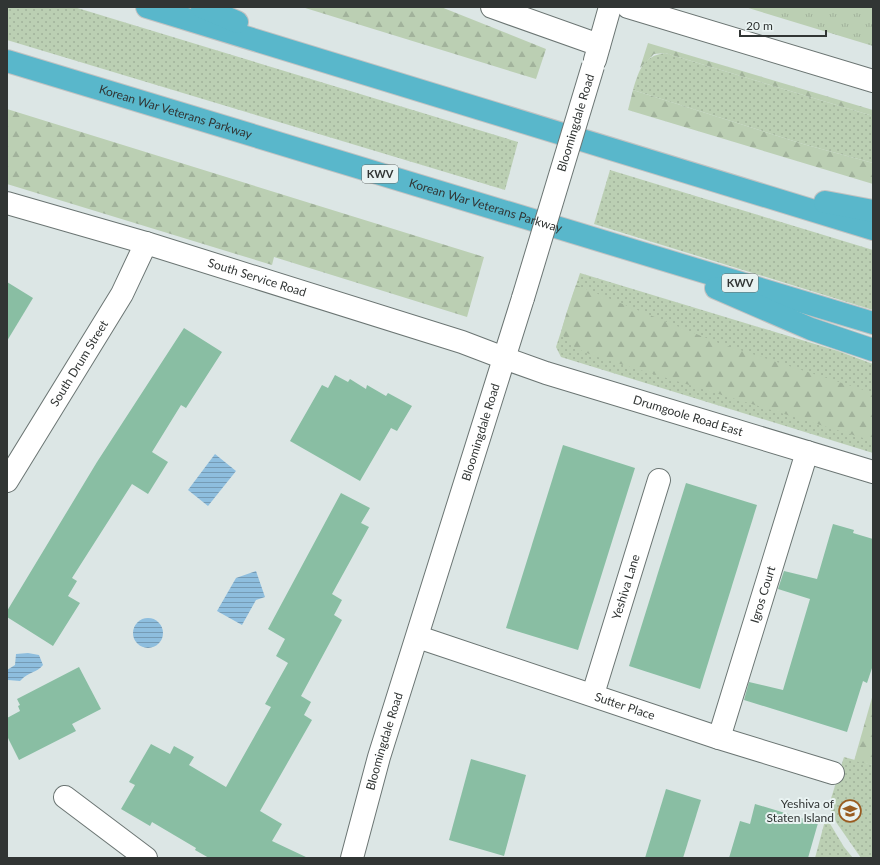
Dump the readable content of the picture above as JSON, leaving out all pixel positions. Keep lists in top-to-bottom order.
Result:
{
  "streets": {
    "highway": ["Korean War Veterans Parkway", "KWV"],
    "street": [
      "Bloomingdale Road",
      "South Service Road",
      "South Drum Street",
      "Drumgoole Road East",
      "Yeshiva Lane",
      "Igros Court",
      "Sutter Place"
    ]
  },
  "crossings": [
    ["Bloomingdale Road", "South Service Road"],
    ["Bloomingdale Road", "Drumgoole Road East"],
    ["Bloomingdale Road", "Sutter Place"],
    ["South Service Road", "South Drum Street"],
    ["South Service Road", "Drumgoole Road East"],
    ["Drumgoole Road East", "Igros Court"],
    ["Yeshiva Lane", "Sutter Place"],
    ["Igros Court", "Sutter Place"]
  ],
  "places": {
    "school or university": ["Yeshiva of Staten Island"]
  },
  "scale_bar": "20 m"
}
